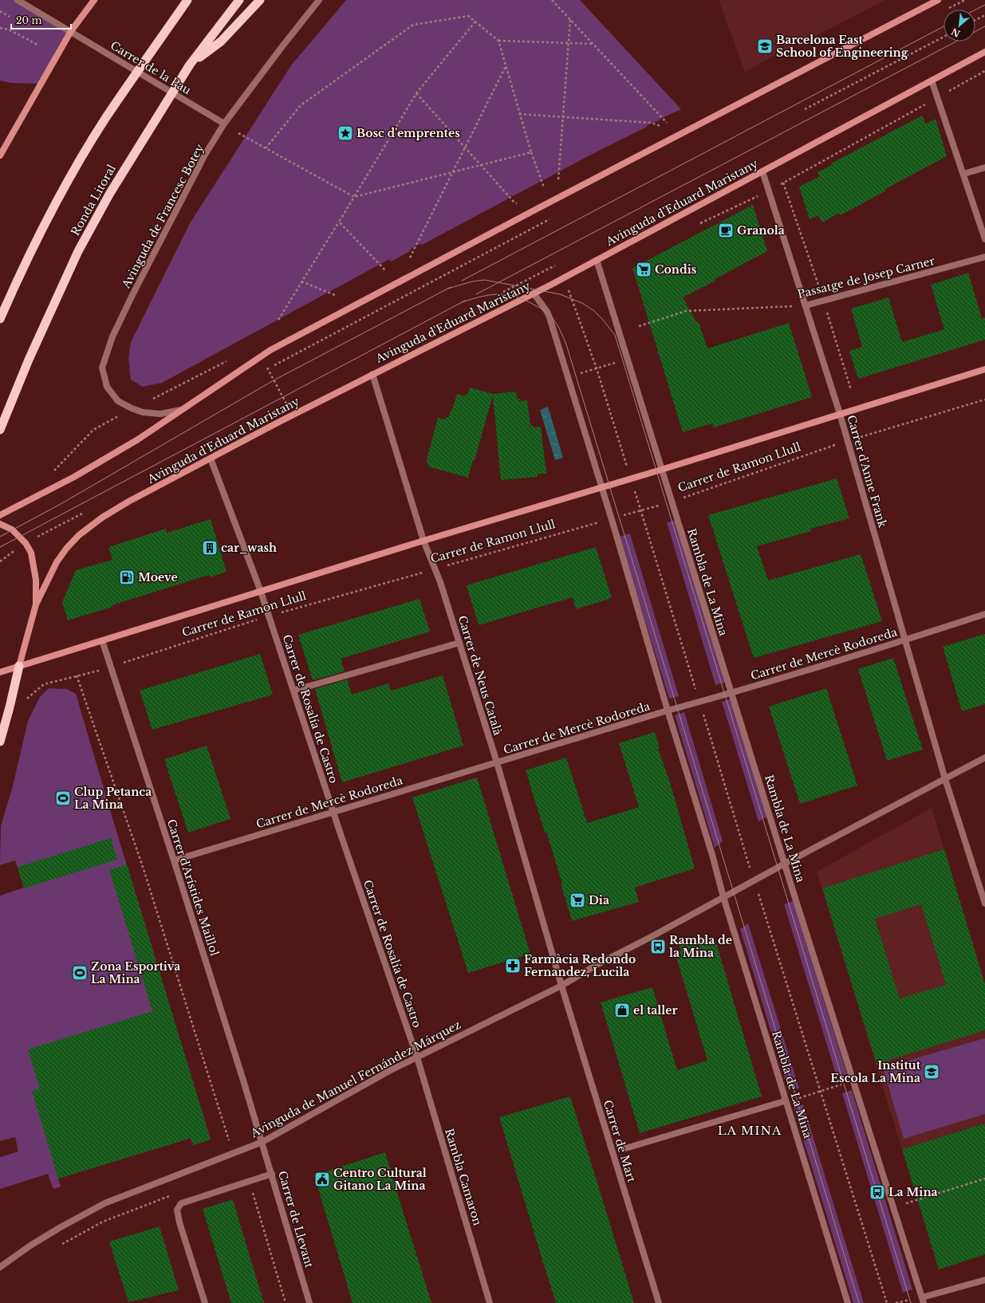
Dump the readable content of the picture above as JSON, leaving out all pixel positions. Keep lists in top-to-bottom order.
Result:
{
  "streets": {
    "highway": ["Ronda Litoral"],
    "main road": ["Avinguda d'Eduard Maristany", "Carrer de Ramon Llull"],
    "street": [
      "Carrer de la Pau",
      "Avinguda de Francesc Botey",
      "Passatge de Josep Carner",
      "Carrer d'Anne Frank",
      "Rambla de La Mina",
      "Carrer de Mercè Rodoreda",
      "Carrer de Neus Català",
      "Carrer de Rosalía de Castro",
      "Carrer d'Arístides Maillol",
      "Avinguda de Manuel Fernández Márquez",
      "Carrer de Mart",
      "Rambla Camaron",
      "Carrer de Llevant"
    ]
  },
  "crossings": [
    ["Carrer de la Pau", "Avinguda de Francesc Botey"],
    ["Avinguda d'Eduard Maristany", "Carrer de Ramon Llull"],
    ["Avinguda d'Eduard Maristany", "Carrer d'Anne Frank"],
    ["Avinguda d'Eduard Maristany", "Rambla de La Mina"],
    ["Avinguda d'Eduard Maristany", "Carrer de Neus Català"],
    ["Avinguda d'Eduard Maristany", "Carrer de Rosalía de Castro"],
    ["Passatge de Josep Carner", "Carrer d'Anne Frank"],
    ["Carrer de Ramon Llull", "Carrer d'Anne Frank"],
    ["Carrer de Ramon Llull", "Rambla de La Mina"],
    ["Carrer de Ramon Llull", "Carrer de Neus Català"],
    ["Carrer de Ramon Llull", "Carrer de Rosalía de Castro"],
    ["Carrer de Ramon Llull", "Carrer d'Arístides Maillol"],
    ["Carrer d'Anne Frank", "Carrer de Mercè Rodoreda"],
    ["Carrer d'Anne Frank", "Avinguda de Manuel Fernández Márquez"],
    ["Rambla de La Mina", "Carrer de Mercè Rodoreda"],
    ["Rambla de La Mina", "Avinguda de Manuel Fernández Márquez"],
    ["Carrer de Mercè Rodoreda", "Carrer de Neus Català"],
    ["Carrer de Mercè Rodoreda", "Carrer de Rosalía de Castro"],
    ["Carrer de Mercè Rodoreda", "Carrer d'Arístides Maillol"],
    ["Carrer de Neus Català", "Avinguda de Manuel Fernández Márquez"],
    ["Carrer de Neus Català", "Carrer de Mart"],
    ["Carrer de Rosalía de Castro", "Avinguda de Manuel Fernández Márquez"],
    ["Carrer de Rosalía de Castro", "Rambla Camaron"],
    ["Carrer d'Arístides Maillol", "Avinguda de Manuel Fernández Márquez"],
    ["Carrer d'Arístides Maillol", "Carrer de Llevant"],
    ["Avinguda de Manuel Fernández Márquez", "Carrer de Mart"],
    ["Avinguda de Manuel Fernández Márquez", "Rambla Camaron"],
    ["Avinguda de Manuel Fernández Márquez", "Carrer de Llevant"]
  ],
  "districts": ["LA MINA"],
  "places": {
    "school or university": ["Barcelona East School of Engineering", "Institut Escola La Mina"],
    "place": ["Bosc d'emprentes"],
    "cafe": ["Granola"],
    "supermarket": ["Condis", "Dia"],
    "building": ["car_wash"],
    "fuel station": ["Moeve"],
    "sports": ["Clup Petanca La Mina", "Zona Esportiva La Mina"],
    "bus stop": ["Rambla de la Mina", "La Mina"],
    "pharmacy": ["Farmàcia Redondo Fernandez, Lucila"],
    "shop": ["el taller"],
    "public building": ["Centro Cultural Gitano La Mina"]
  },
  "scale_bar": "20 m",
  "north": "bottom left"
}
